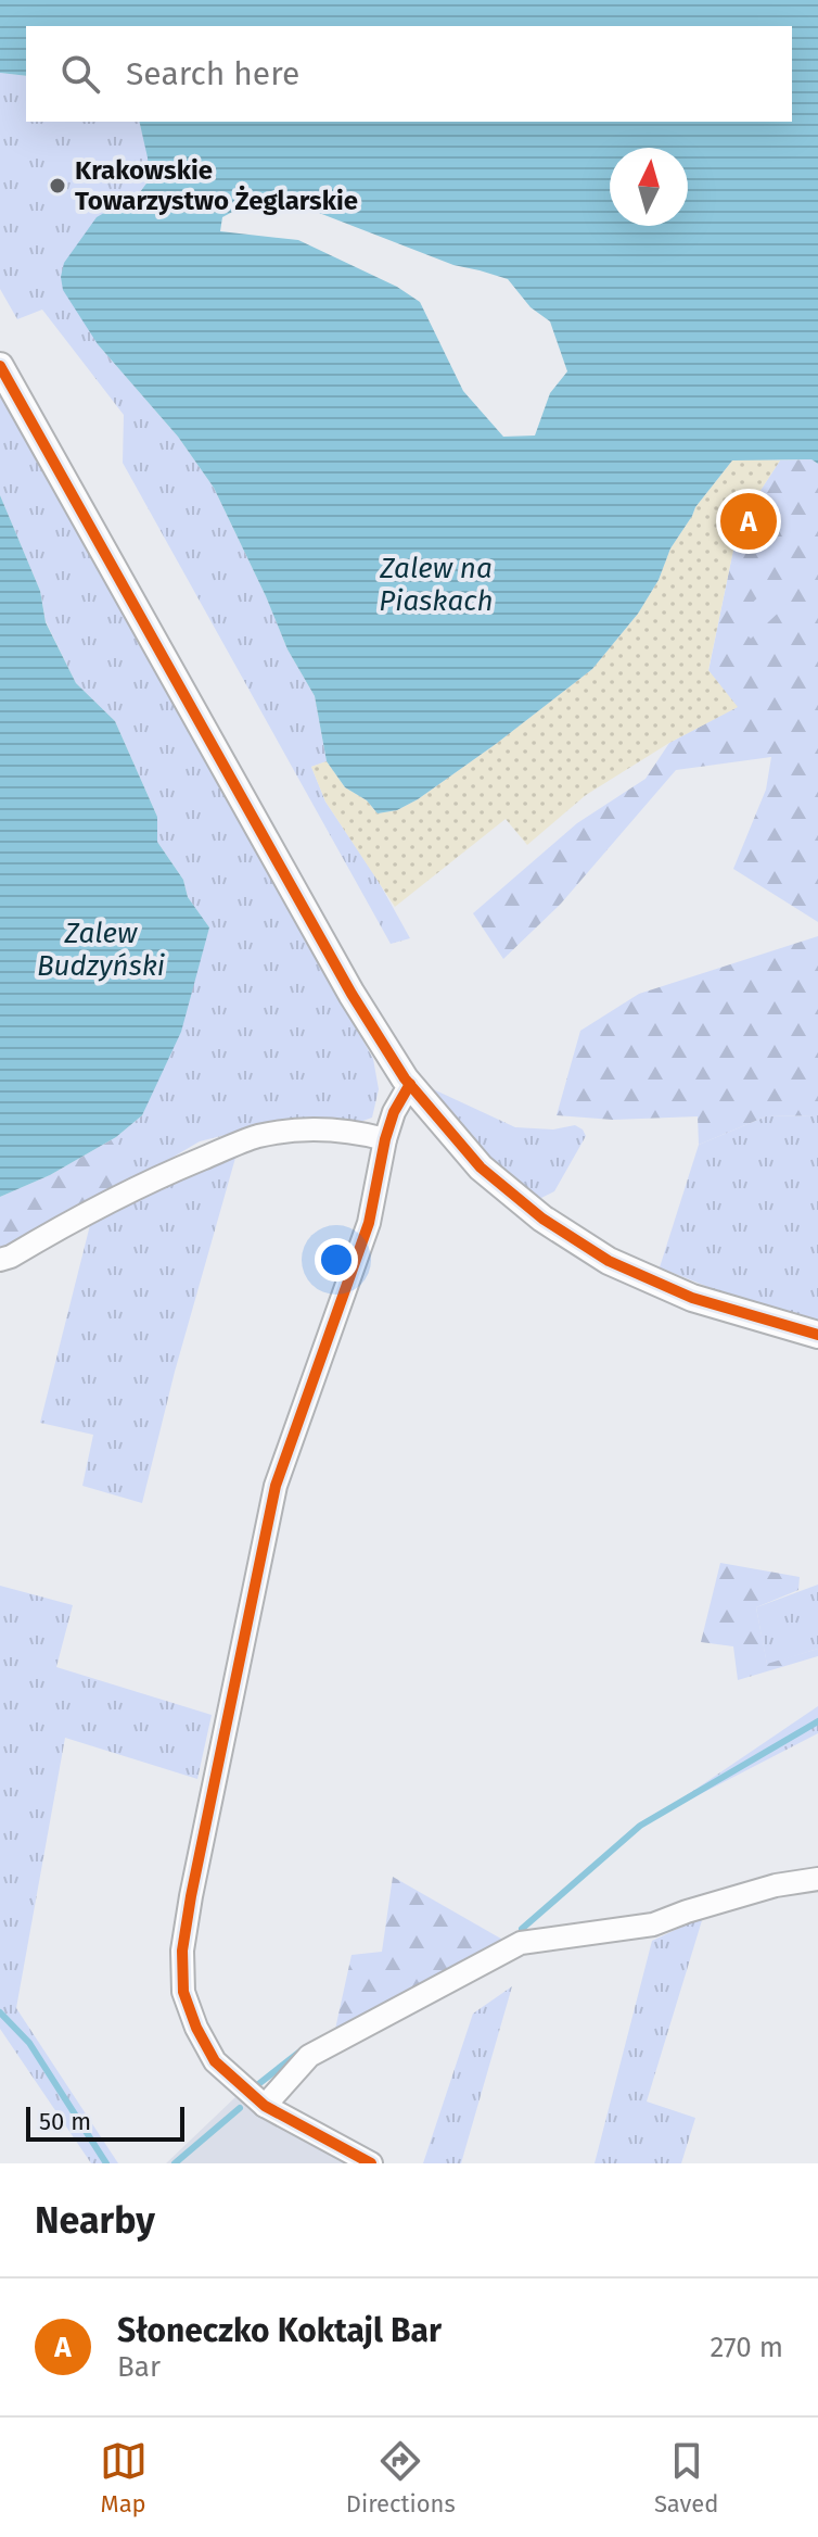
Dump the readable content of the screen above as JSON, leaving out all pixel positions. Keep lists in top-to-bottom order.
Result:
{
  "water": ["Zalew na Piaskach", "Zalew Budzyński"],
  "places": ["Krakowskie Towarzystwo Żeglarskie"],
  "scale_bar": "50 m",
  "north": "top",
  "page": {
    "search": "Search here",
    "pins": "A",
    "scale": "50 m",
    "heading": "Nearby",
    "list": [
      {
        "mark": "A",
        "name": "Słoneczko Koktajl Bar",
        "note": "Bar",
        "value": "270 m"
      }
    ],
    "nav": ["Map", "Directions", "Saved"]
  }
}
